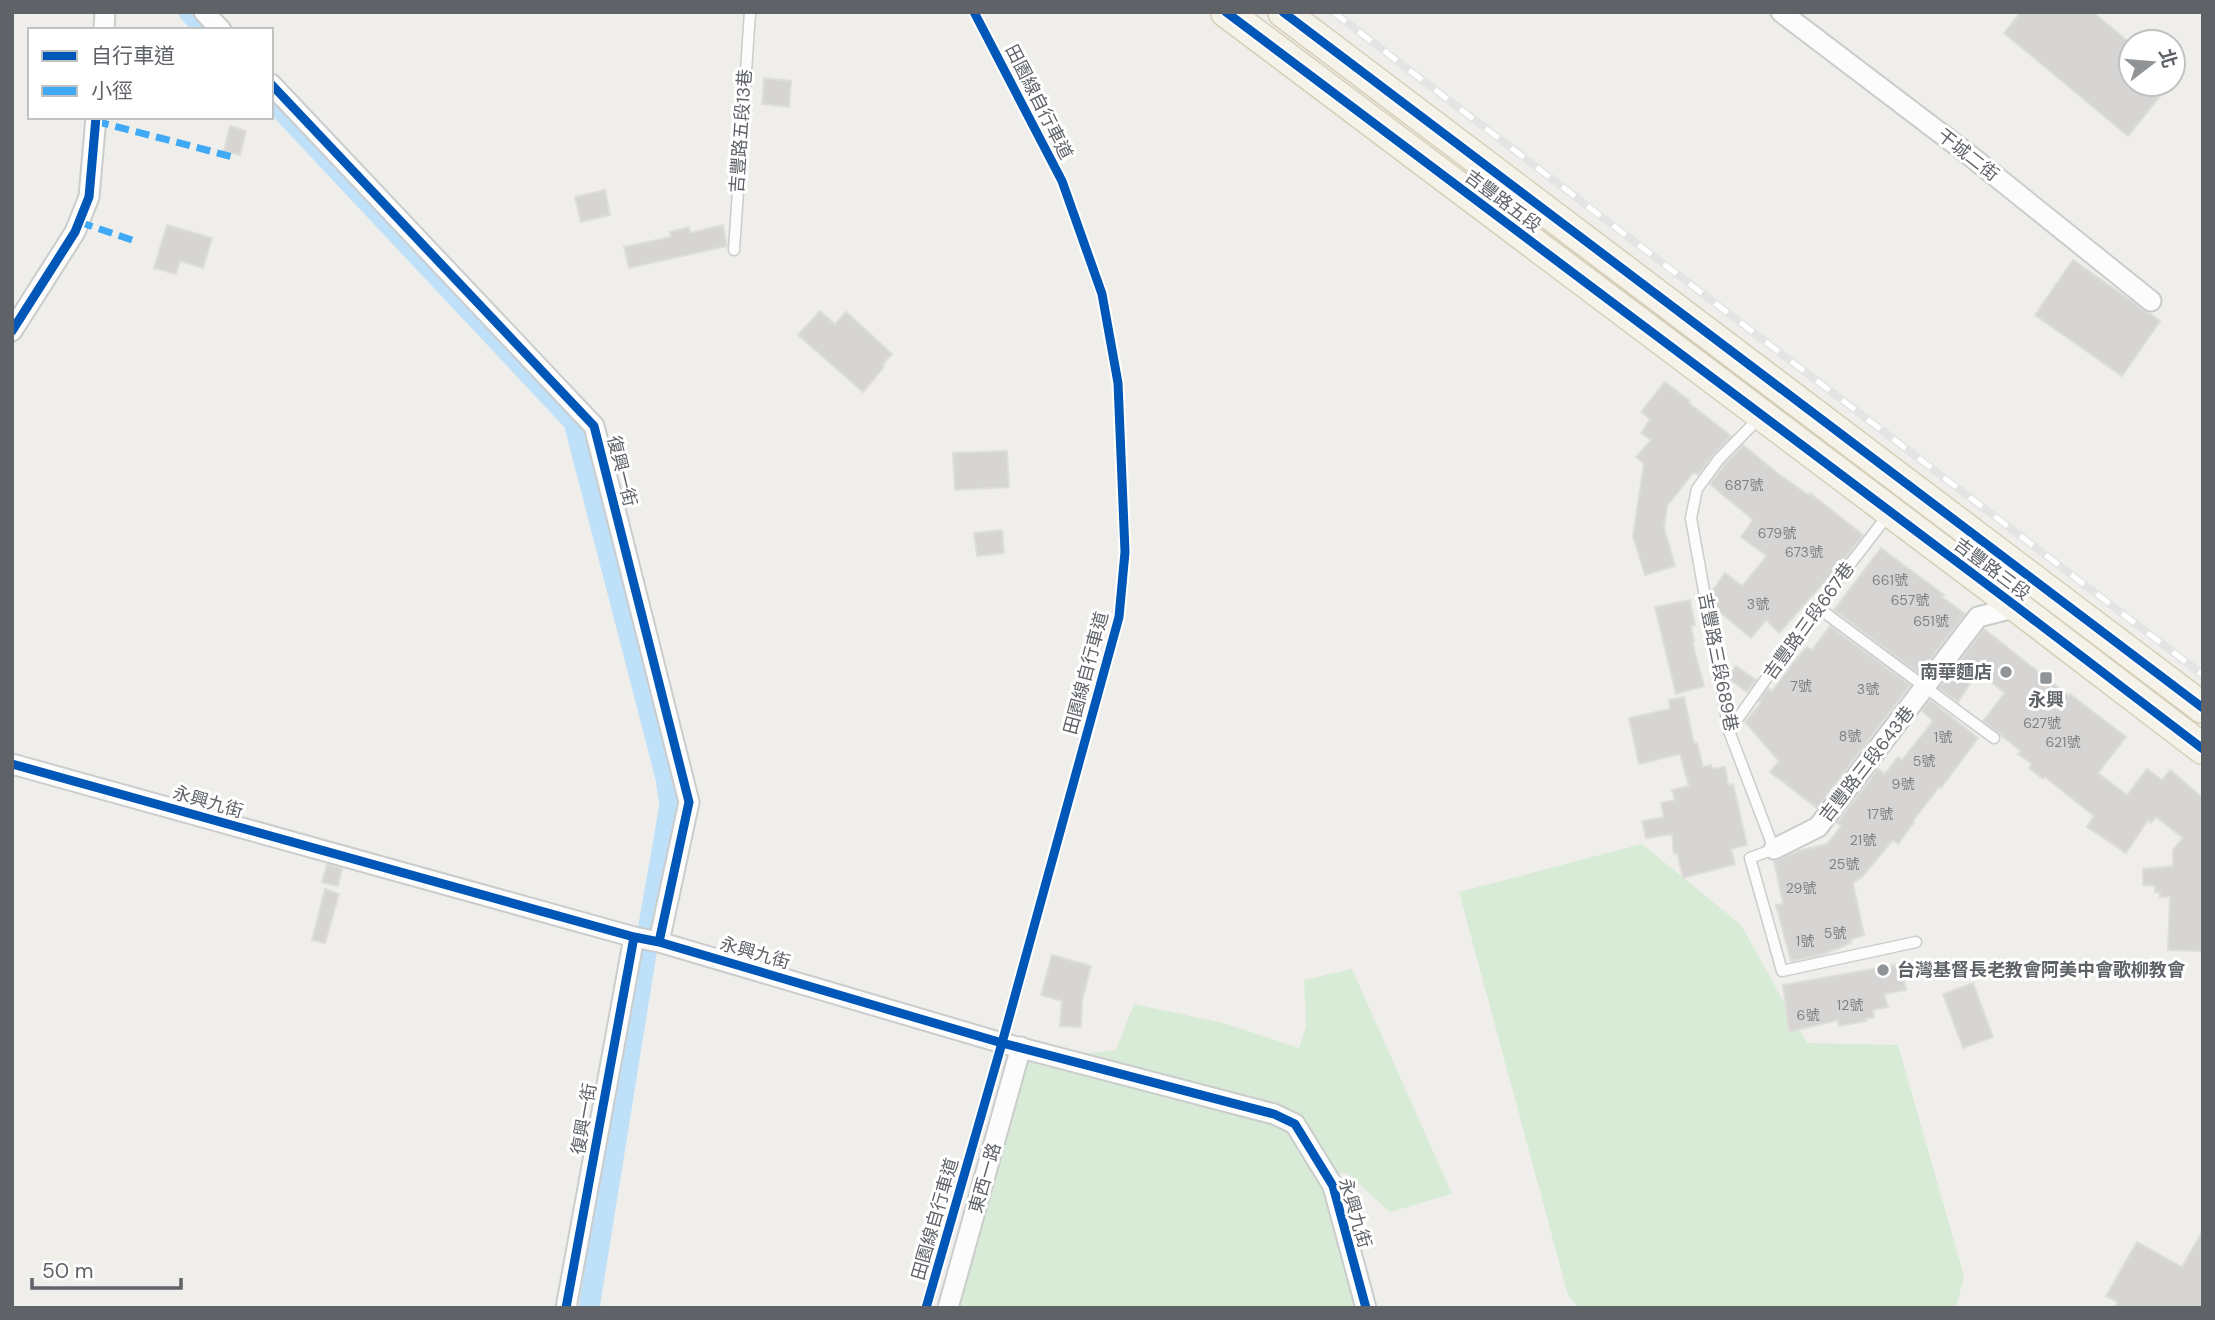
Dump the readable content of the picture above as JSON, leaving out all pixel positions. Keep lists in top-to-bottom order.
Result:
{
  "streets": {
    "main road": ["吉豐路五段", "吉豐路三段"],
    "street": [
      "干城二街",
      "復興一街",
      "吉豐路三段643巷",
      "永興九街",
      "東西一路"
    ],
    "lane": ["吉豐路五段13巷", "吉豐路三段667巷", "吉豐路三段689巷"],
    "cycle path": ["田園線自行車道"]
  },
  "crossings": [
    ["吉豐路五段", "吉豐路三段"],
    ["吉豐路五段", "吉豐路三段689巷"],
    ["復興一街", "永興九街"],
    ["吉豐路三段", "吉豐路三段667巷"],
    ["吉豐路三段", "吉豐路三段689巷"],
    ["吉豐路三段", "吉豐路三段643巷"],
    ["吉豐路三段667巷", "吉豐路三段689巷"],
    ["吉豐路三段689巷", "吉豐路三段643巷"],
    ["永興九街", "東西一路"]
  ],
  "places": {
    "other": ["南華麵店", "台灣基督長老教會阿美中會歌柳教會"],
    "transit": ["永興"]
  },
  "house_numbers": [
    "687號",
    "679號",
    "673號",
    "661號",
    "657號",
    "3號",
    "651號",
    "7號",
    "3號",
    "627號",
    "8號",
    "1號",
    "621號",
    "5號",
    "9號",
    "17號",
    "21號",
    "25號",
    "29號",
    "5號",
    "1號",
    "12號",
    "6號"
  ],
  "legend": ["自行車道", "小徑"],
  "scale_bar": "50 m",
  "north": "right"
}
